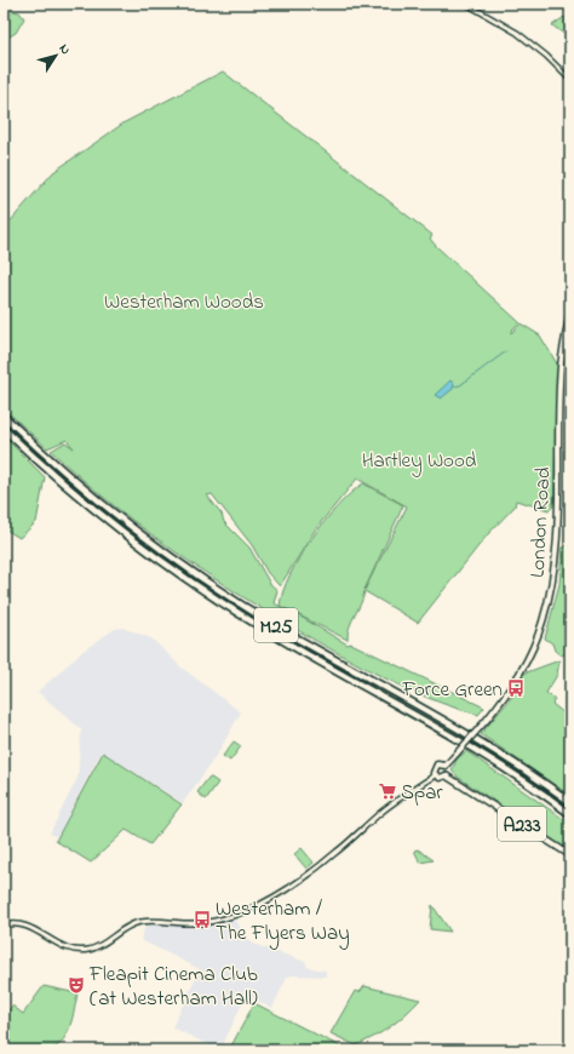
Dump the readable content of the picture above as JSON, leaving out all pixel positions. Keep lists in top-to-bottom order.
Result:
{
  "streets": {
    "highway": ["M25"],
    "main road": ["London Road", "A233"]
  },
  "crossings": [
    ["London Road", "A233"]
  ],
  "parks": ["Westerham Woods", "Hartley Wood"],
  "places": {
    "bus stop": ["Force Green", "Westerham / The Flyers Way"],
    "supermarket": ["Spar"],
    "theatre": ["Fleapit Cinema Club (at Westerham Hall)"]
  },
  "north": "top right"
}
